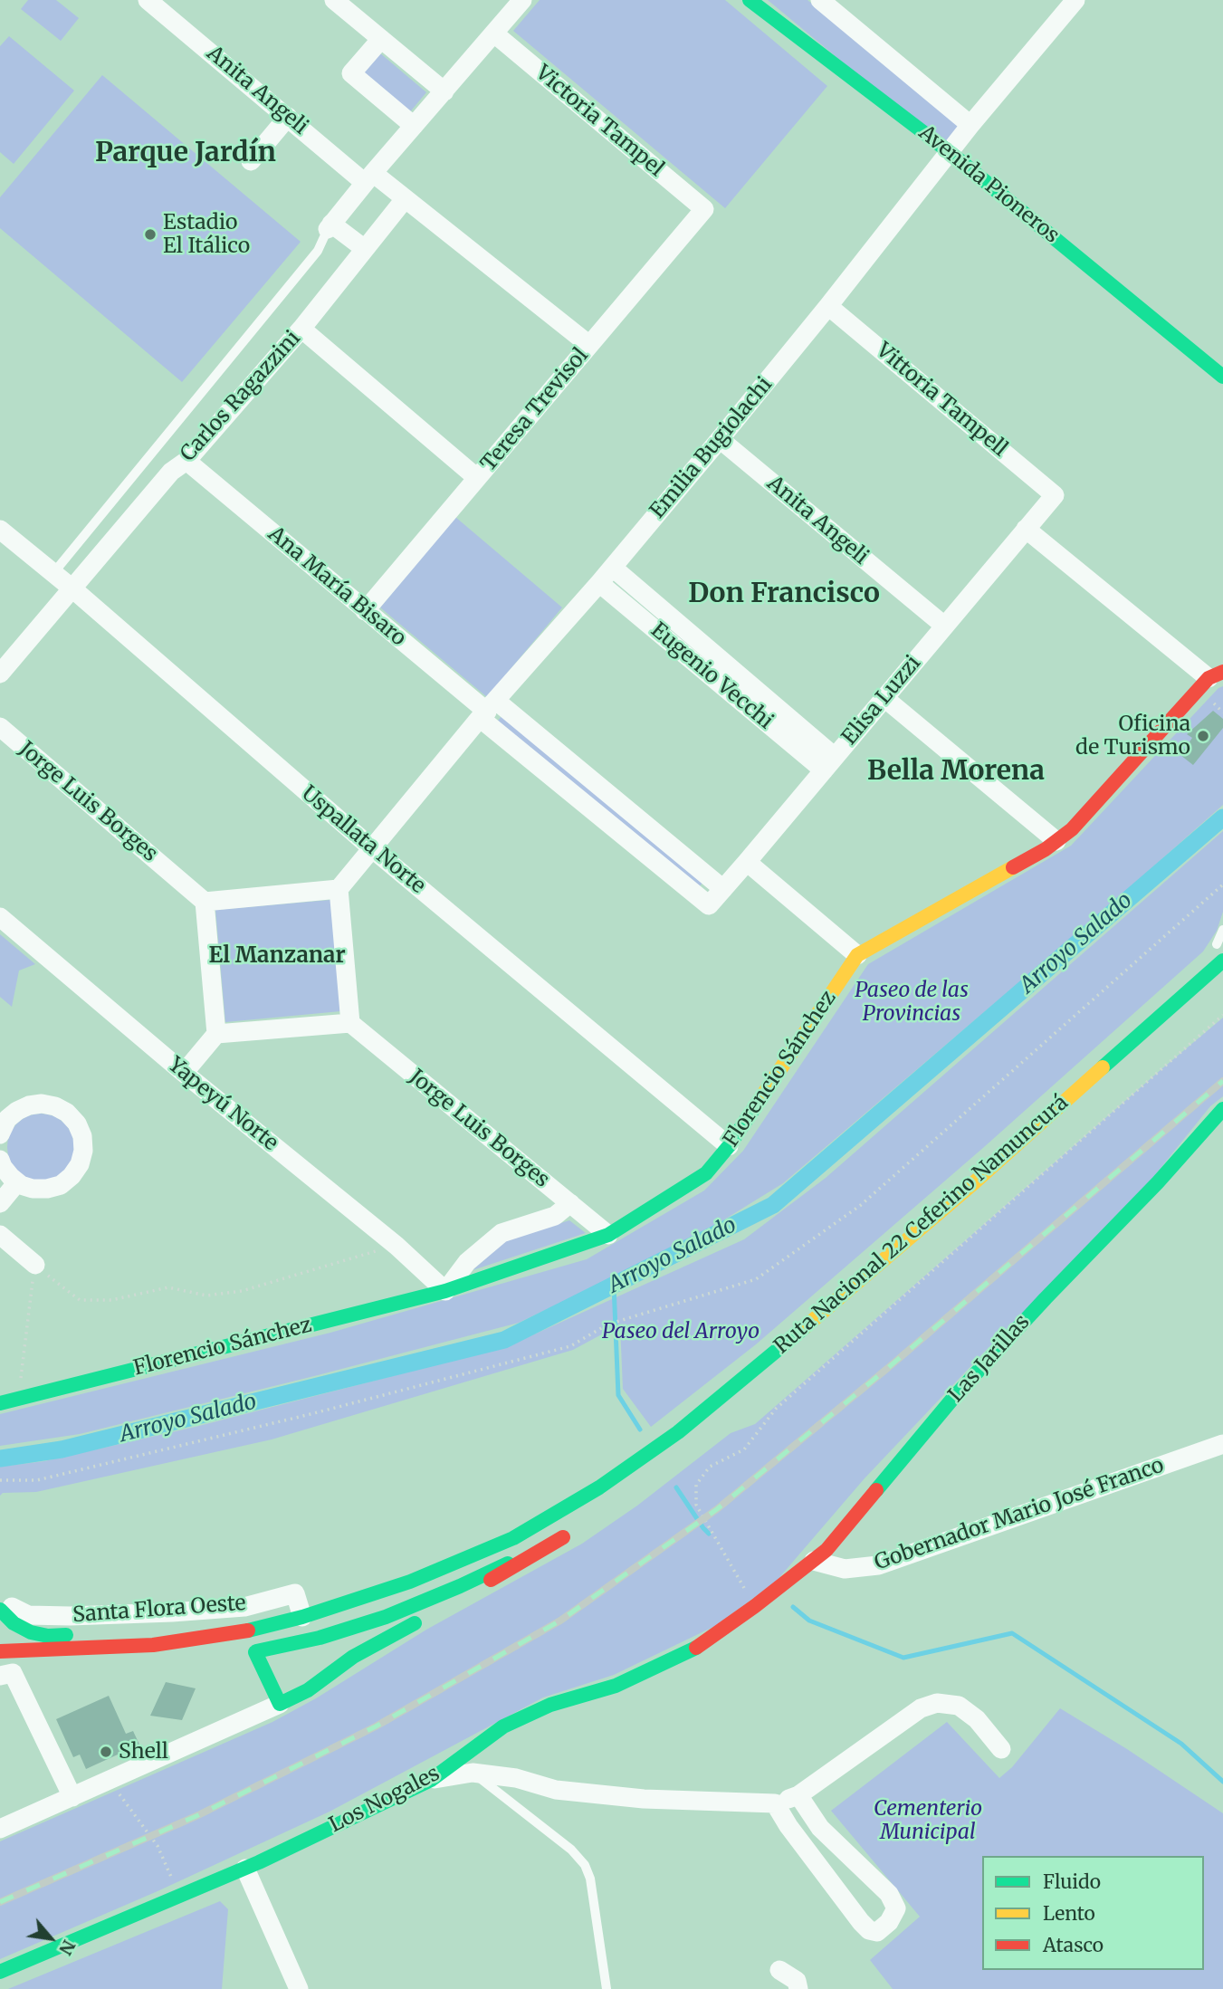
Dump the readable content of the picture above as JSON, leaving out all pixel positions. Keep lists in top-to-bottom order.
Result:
{
  "streets": {
    "main road": [
      "Avenida Pioneros",
      "Florencio Sánchez",
      "Ruta Nacional 22 Ceferino Namuncurá",
      "Las Jarillas",
      "Los Nogales"
    ],
    "street": [
      "Anita Angeli",
      "Victoria Tampel",
      "Carlos Ragazzini",
      "Vittoria Tampell",
      "Teresa Trevisol",
      "Emilia Bugiolachi",
      "Ana María Bisaro",
      "Eugenio Vecchi",
      "Elisa Luzzi",
      "Jorge Luis Borges",
      "Uspallata Norte",
      "Yapeyú Norte",
      "Gobernador Mario José Franco",
      "Santa Flora Oeste"
    ]
  },
  "crossings": [
    ["Anita Angeli", "Carlos Ragazzini"],
    ["Anita Angeli", "Teresa Trevisol"],
    ["Anita Angeli", "Emilia Bugiolachi"],
    ["Anita Angeli", "Elisa Luzzi"],
    ["Victoria Tampel", "Teresa Trevisol"],
    ["Avenida Pioneros", "Emilia Bugiolachi"],
    ["Carlos Ragazzini", "Ana María Bisaro"],
    ["Carlos Ragazzini", "Uspallata Norte"],
    ["Vittoria Tampell", "Emilia Bugiolachi"],
    ["Vittoria Tampell", "Elisa Luzzi"],
    ["Teresa Trevisol", "Ana María Bisaro"],
    ["Emilia Bugiolachi", "Ana María Bisaro"],
    ["Emilia Bugiolachi", "Eugenio Vecchi"],
    ["Emilia Bugiolachi", "Uspallata Norte"],
    ["Ana María Bisaro", "Elisa Luzzi"],
    ["Eugenio Vecchi", "Elisa Luzzi"],
    ["Jorge Luis Borges", "Florencio Sánchez"],
    ["Uspallata Norte", "Florencio Sánchez"],
    ["Florencio Sánchez", "Yapeyú Norte"],
    ["Ruta Nacional 22 Ceferino Namuncurá", "Santa Flora Oeste"],
    ["Las Jarillas", "Gobernador Mario José Franco"],
    ["Las Jarillas", "Los Nogales"]
  ],
  "districts": [
    "Parque Jardín",
    "Don Francisco",
    "Bella Morena",
    "El Manzanar"
  ],
  "water": ["Arroyo Salado"],
  "parks": ["Paseo de las Provincias", "Paseo del Arroyo", "Cementerio Municipal"],
  "places": ["Estadio El Itálico", "Oficina de Turismo", "Shell"],
  "legend": ["Fluido", "Lento", "Atasco"],
  "north": "bottom right"
}
